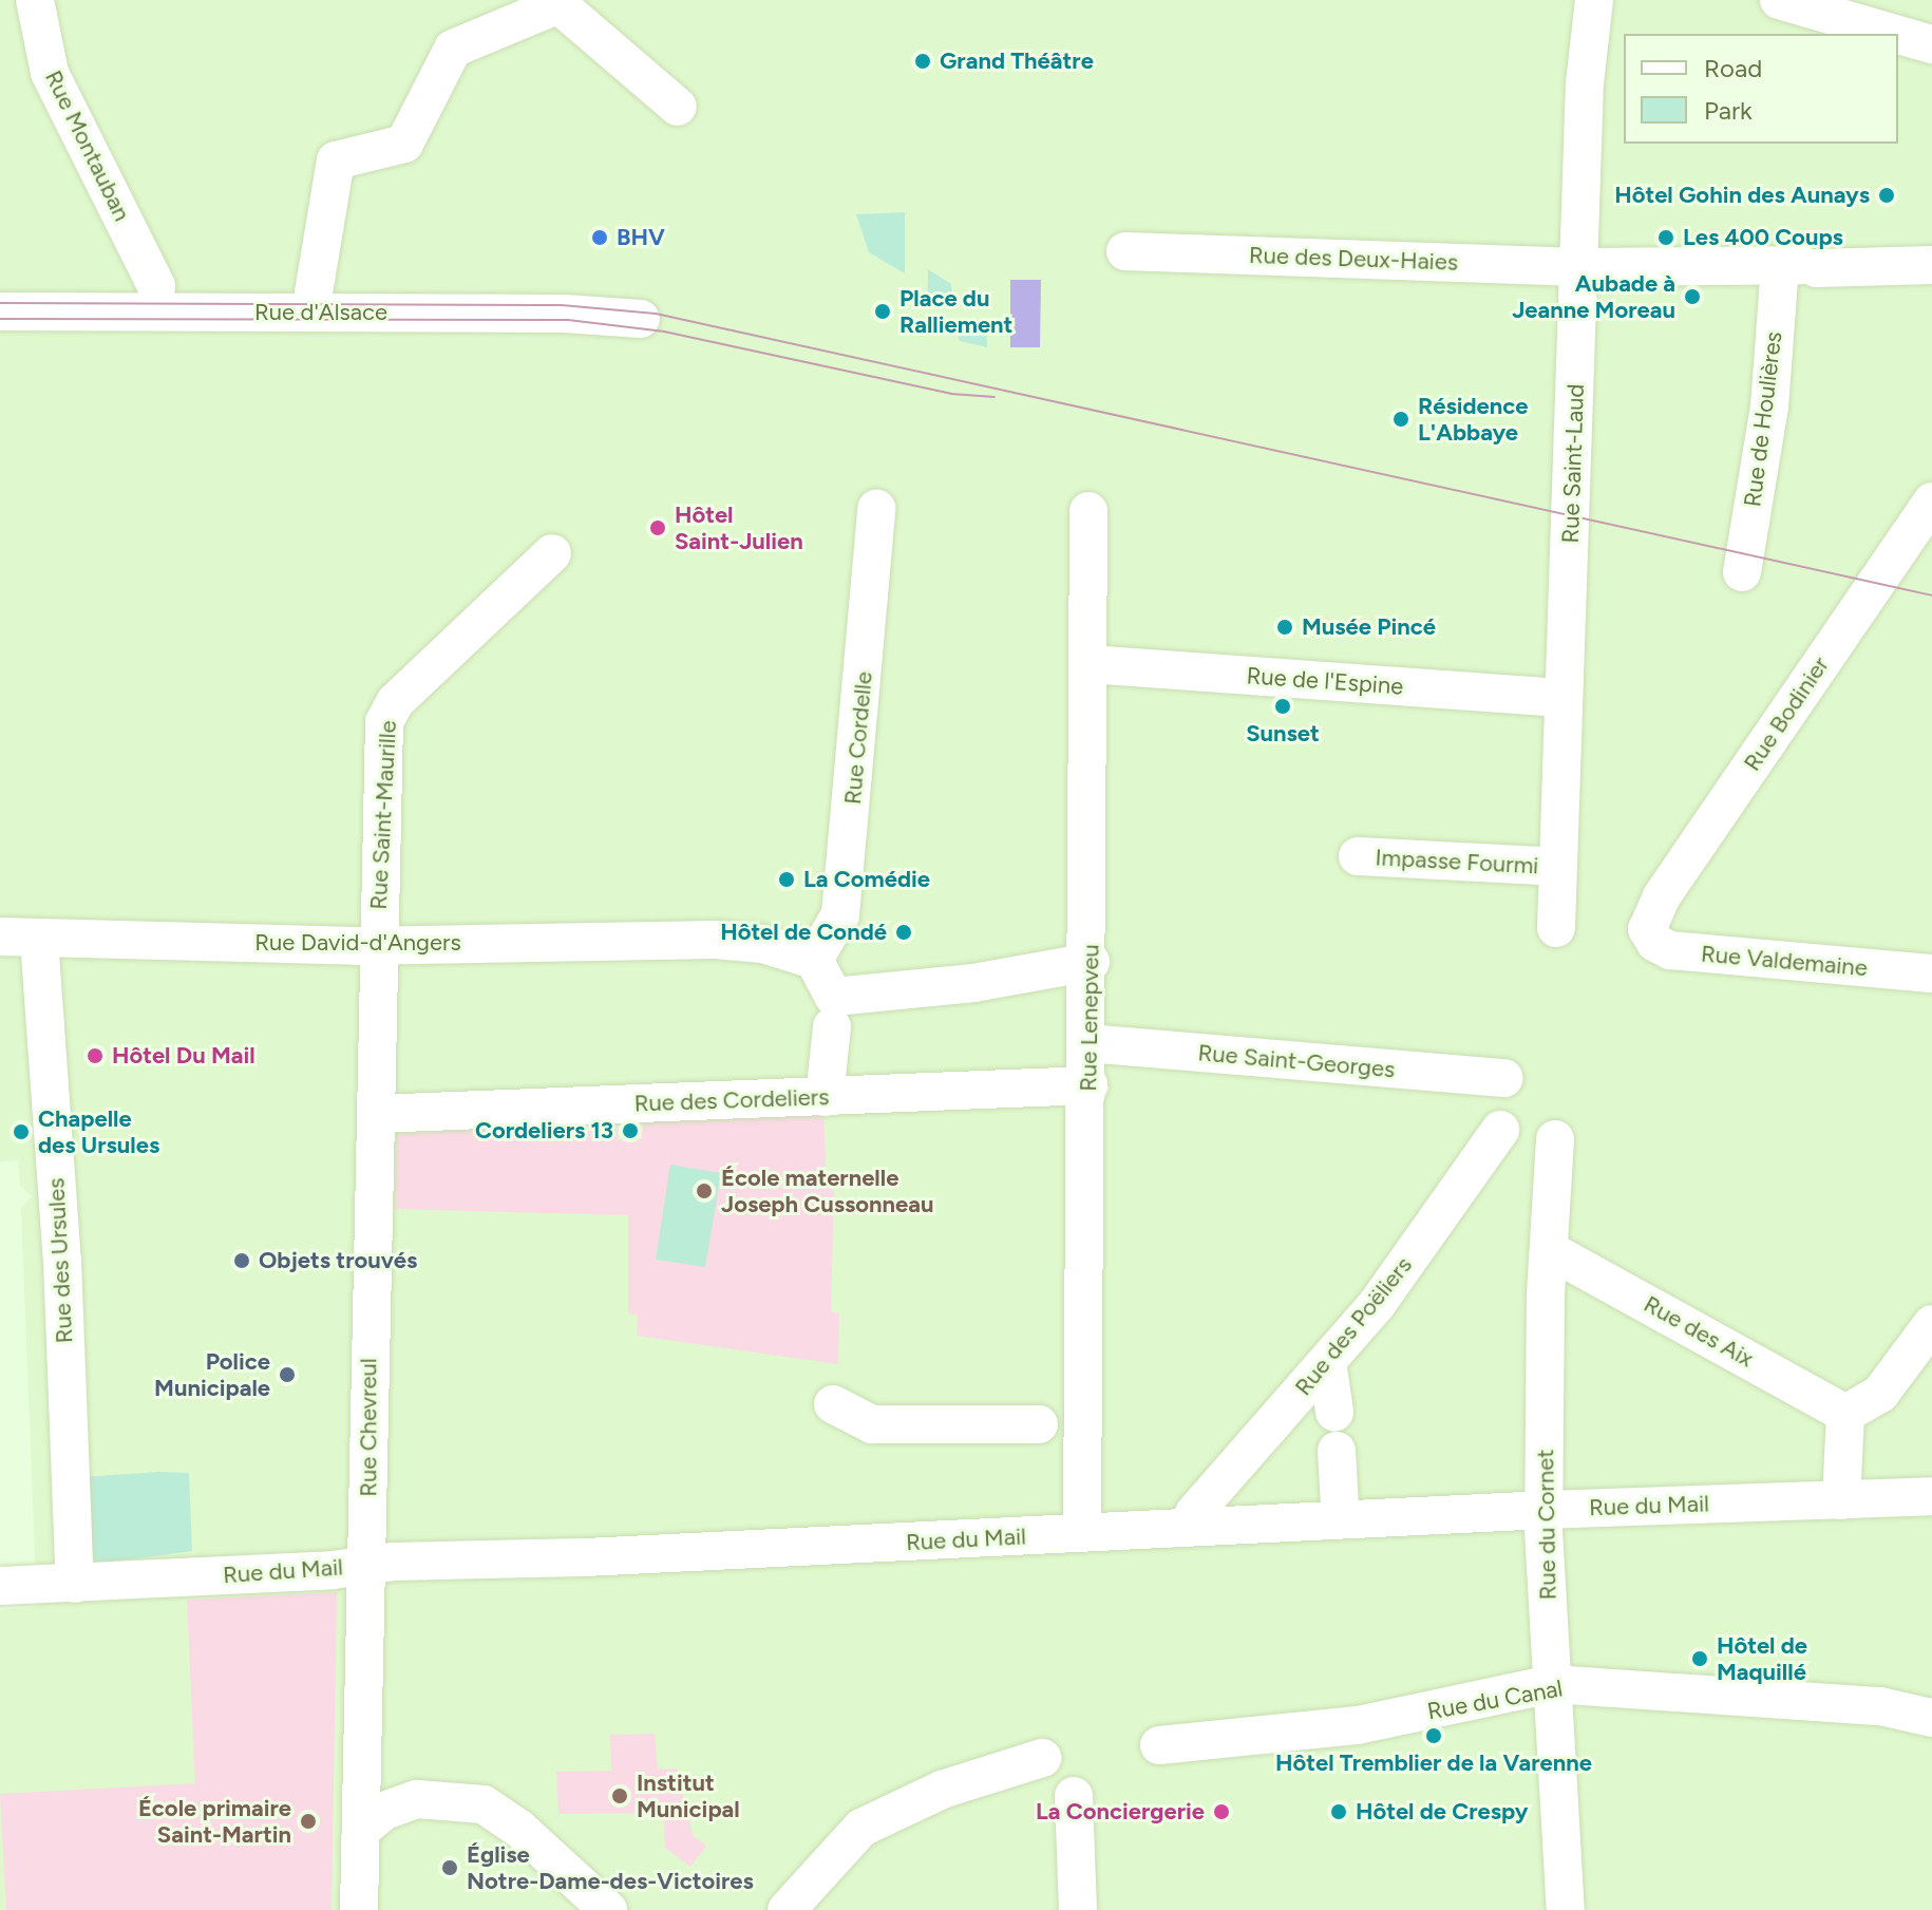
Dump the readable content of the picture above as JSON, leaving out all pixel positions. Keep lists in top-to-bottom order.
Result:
{
  "streets": {
    "street": [
      "Rue Montauban",
      "Rue des Deux-Haies",
      "Rue d'Alsace",
      "Rue de Houlières",
      "Rue Saint-Laud",
      "Rue de l'Espine",
      "Rue Bodinier",
      "Rue Cordelle",
      "Rue Saint-Maurille",
      "Impasse Fourmi",
      "Rue David-d'Angers",
      "Rue Valdemaine",
      "Rue Lenepveu",
      "Rue Saint-Georges",
      "Rue des Cordeliers",
      "Rue des Ursules",
      "Rue des Poëliers",
      "Rue des Aix",
      "Rue Chevreul",
      "Rue du Mail",
      "Rue du Cornet",
      "Rue du Canal"
    ]
  },
  "crossings": [
    ["Rue des Deux-Haies", "Rue de Houlières"],
    ["Rue des Deux-Haies", "Rue Saint-Laud"],
    ["Rue Saint-Laud", "Rue de l'Espine"],
    ["Rue Saint-Laud", "Impasse Fourmi"],
    ["Rue de l'Espine", "Rue Lenepveu"],
    ["Rue Bodinier", "Rue Valdemaine"],
    ["Rue Cordelle", "Rue David-d'Angers"],
    ["Rue Saint-Maurille", "Rue David-d'Angers"],
    ["Rue Saint-Maurille", "Rue Chevreul"],
    ["Rue David-d'Angers", "Rue des Ursules"],
    ["Rue David-d'Angers", "Rue Chevreul"],
    ["Rue Lenepveu", "Rue Saint-Georges"],
    ["Rue Lenepveu", "Rue des Cordeliers"],
    ["Rue des Cordeliers", "Rue Chevreul"],
    ["Rue des Ursules", "Rue du Mail"],
    ["Rue des Aix", "Rue du Cornet"],
    ["Rue Chevreul", "Rue du Mail"],
    ["Rue du Mail", "Rue du Cornet"],
    ["Rue du Cornet", "Rue du Canal"]
  ],
  "places": [
    "Grand Théâtre",
    "Hôtel Gohin des Aunays",
    "BHV",
    "Les 400 Coups",
    "Aubade à Jeanne Moreau",
    "Place du Ralliement",
    "Résidence L'Abbaye",
    "Hôtel Saint-Julien",
    "Musée Pincé",
    "Sunset",
    "La Comédie",
    "Hôtel de Condé",
    "Hôtel Du Mail",
    "Cordeliers 13",
    "Chapelle des Ursules",
    "École maternelle Joseph Cussonneau",
    "Objets trouvés",
    "Police Municipale",
    "Hôtel de Maquillé",
    "Hôtel Tremblier de la Varenne",
    "Institut Municipal",
    "La Conciergerie",
    "Hôtel de Crespy",
    "École primaire Saint-Martin",
    "Église Notre-Dame-des-Victoires"
  ],
  "legend": ["Road", "Park"]
}
